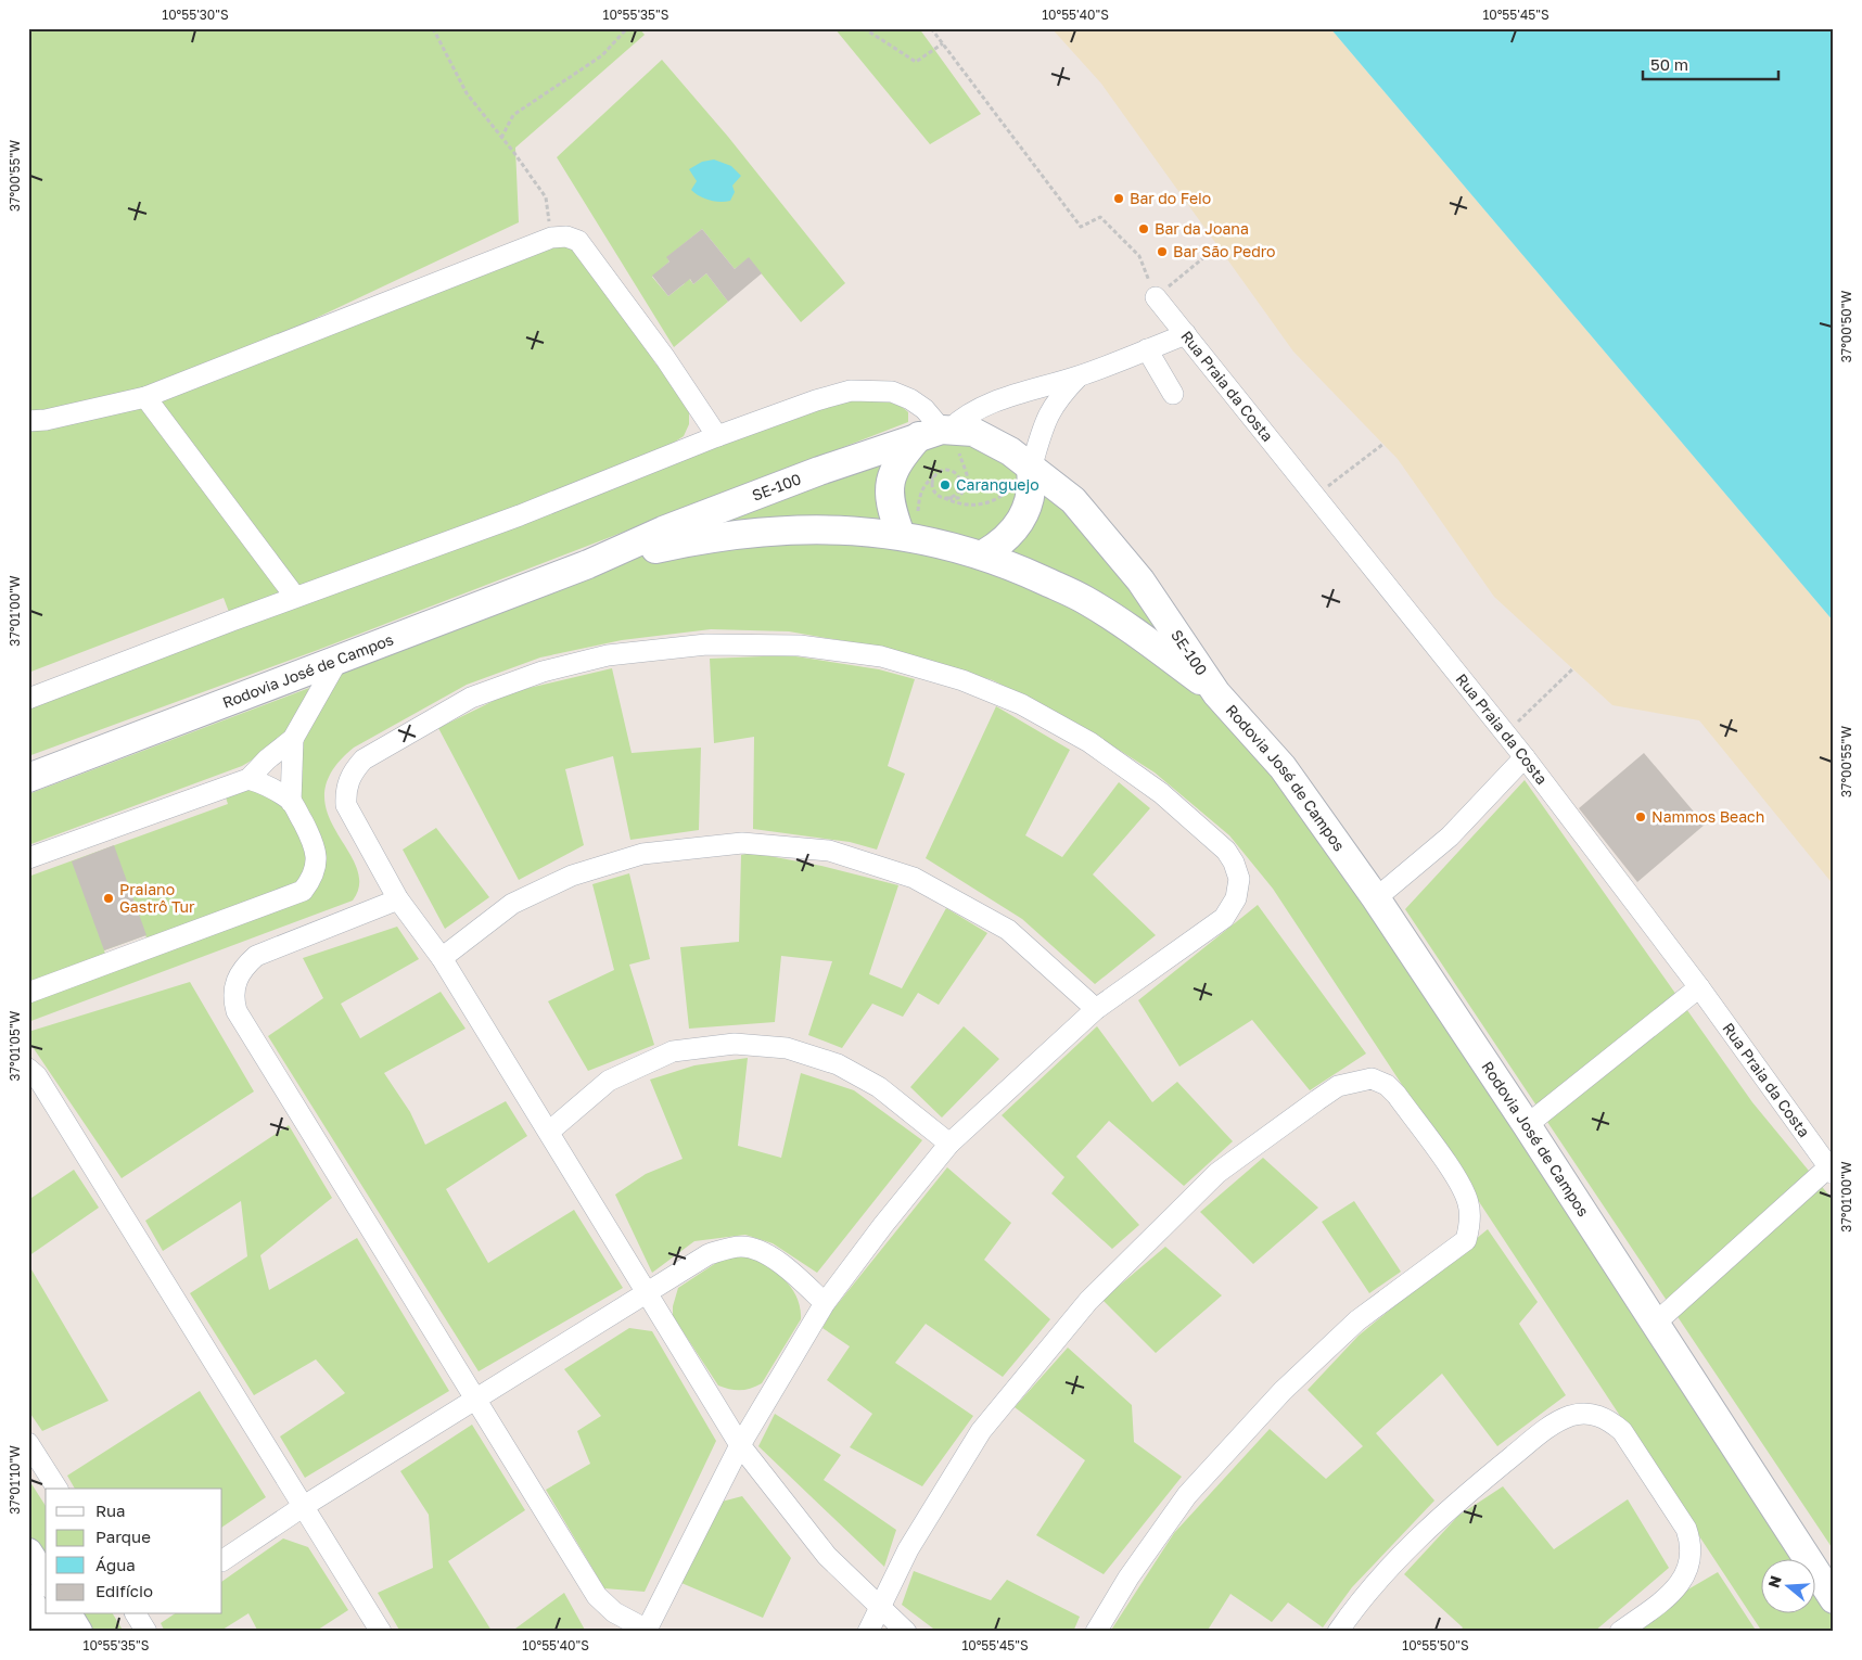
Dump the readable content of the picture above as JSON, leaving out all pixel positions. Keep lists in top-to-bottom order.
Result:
{
  "streets": {
    "main road": ["SE-100", "Rodovia José de Campos"],
    "street": ["Rua Praia da Costa"]
  },
  "crossings": [
    ["SE-100", "Rodovia José de Campos"]
  ],
  "places": [
    "Bar do Feio",
    "Bar da Joana",
    "Bar São Pedro",
    "Caranguejo",
    "Nammos Beach",
    "Praiano Gastrô Tur"
  ],
  "legend": [
    "Rua",
    "Parque",
    "Água",
    "Edifício"
  ],
  "scale_bar": "50 m",
  "north": "left",
  "coordinates": [
    "10°55'30\"S",
    "10°55'35\"S",
    "10°55'40\"S",
    "10°55'45\"S",
    "37°00'55\"W",
    "37°00'50\"W",
    "37°01'00\"W",
    "37°01'05\"W",
    "37°01'10\"W",
    "10°55'50\"S"
  ]
}
